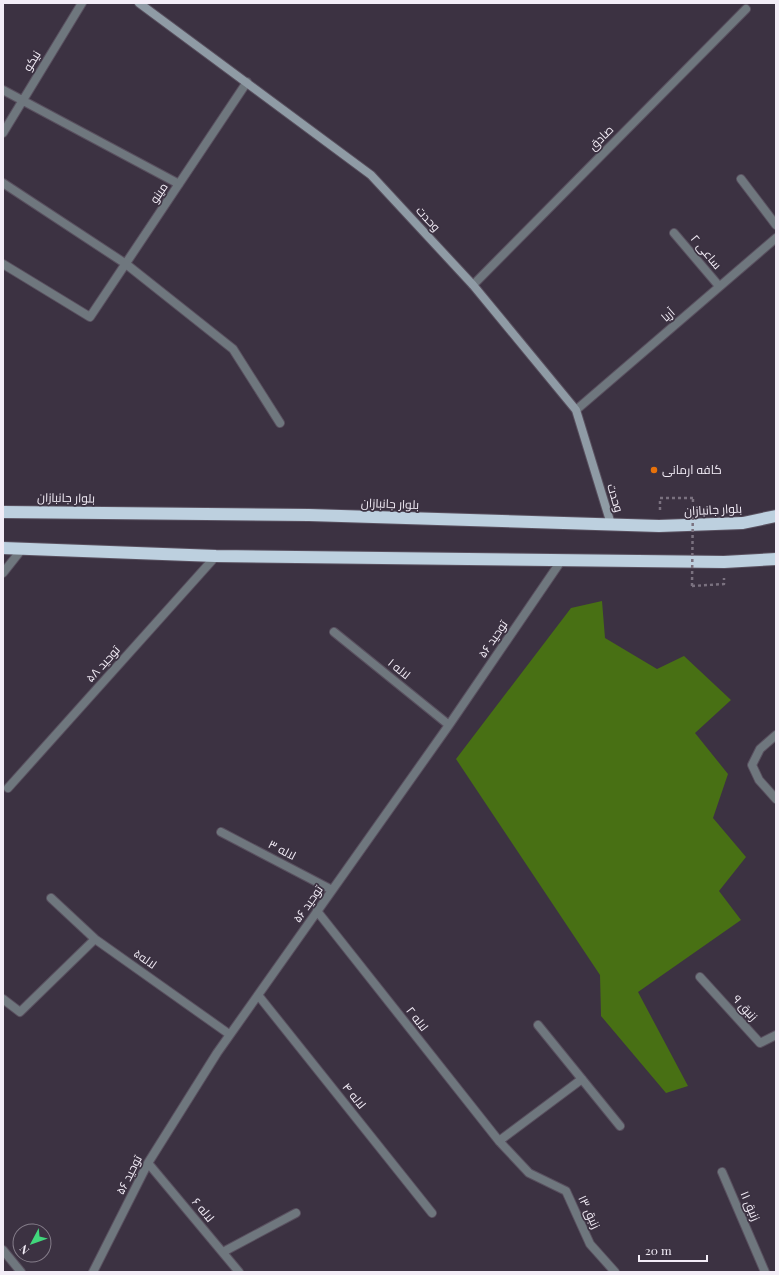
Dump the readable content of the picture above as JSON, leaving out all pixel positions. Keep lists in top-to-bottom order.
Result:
{
  "streets": {
    "highway": ["بلوار جانبازان"],
    "main road": ["وحدت"],
    "street": [
      "نیکو",
      "صادق",
      "مینو",
      "ساعی ۲",
      "آریا",
      "توحید ۵۶",
      "توحید ۵۸",
      "لاله ۱",
      "لاله ۳",
      "لاله۵",
      "زنبق ۹",
      "لاله ۲",
      "لاله ۴",
      "زنبق ۱۱",
      "لاله ۶",
      "زنبق ۱۳"
    ]
  },
  "crossings": [
    ["صادق", "وحدت"],
    ["مینو", "وحدت"],
    ["وحدت", "آریا"],
    ["وحدت", "بلوار جانبازان"],
    ["ساعی ۲", "آریا"],
    ["توحید ۵۶", "لاله ۱"],
    ["توحید ۵۶", "لاله ۳"],
    ["توحید ۵۶", "لاله۵"],
    ["توحید ۵۶", "لاله ۲"],
    ["توحید ۵۶", "لاله ۴"],
    ["توحید ۵۶", "لاله ۶"],
    ["لاله ۲", "زنبق ۱۳"]
  ],
  "places": ["کافه ارمانی"],
  "scale_bar": "20 m",
  "north": "bottom left"
}
